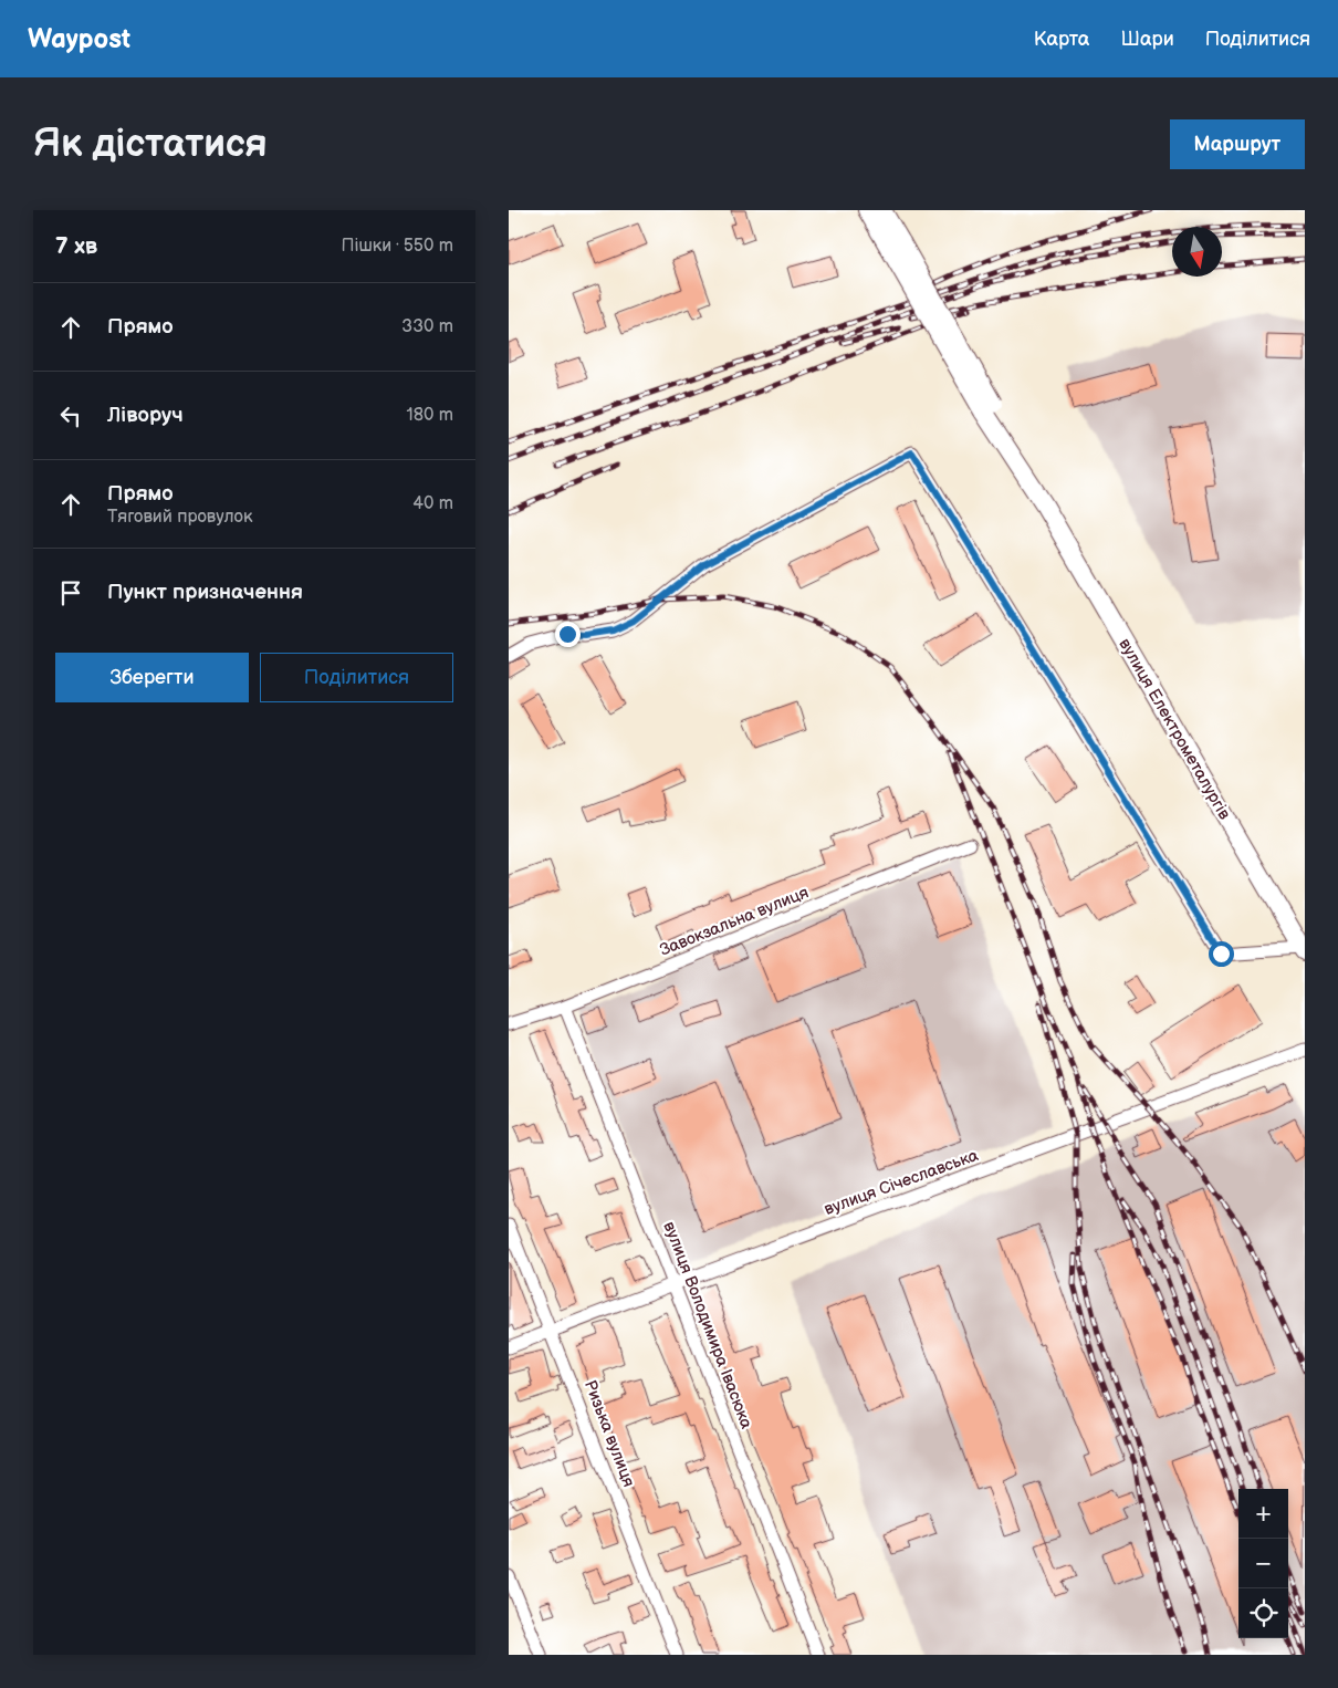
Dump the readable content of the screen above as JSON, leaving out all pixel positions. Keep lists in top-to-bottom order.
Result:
{
  "streets": {
    "main road": ["вулиця Електрометалургів"],
    "street": [
      "Завокзальна вулиця",
      "вулиця Січеславська",
      "вулиця Володимира Івасюка",
      "Ризька вулиця"
    ]
  },
  "crossings": [
    ["Завокзальна вулиця", "вулиця Володимира Івасюка"],
    ["вулиця Січеславська", "вулиця Володимира Івасюка"],
    ["вулиця Січеславська", "Ризька вулиця"]
  ],
  "north": "bottom",
  "page": {
    "header": "Waypost",
    "nav": ["Карта", "Шари", "Поділитися"],
    "buttons": [
      "Маршрут",
      ["Зберегти", "Поділитися"]
    ],
    "title": "Як дістатися",
    "heading": ["7 хв", "Пішки · 550 m"],
    "list": [
      ["Прямо", "330 m"],
      ["Ліворуч", "180 m"],
      ["Прямо", "Тяговий провулок", "40 m"],
      "Пункт призначення"
    ],
    "map_buttons": ["+", "−"]
  }
}
